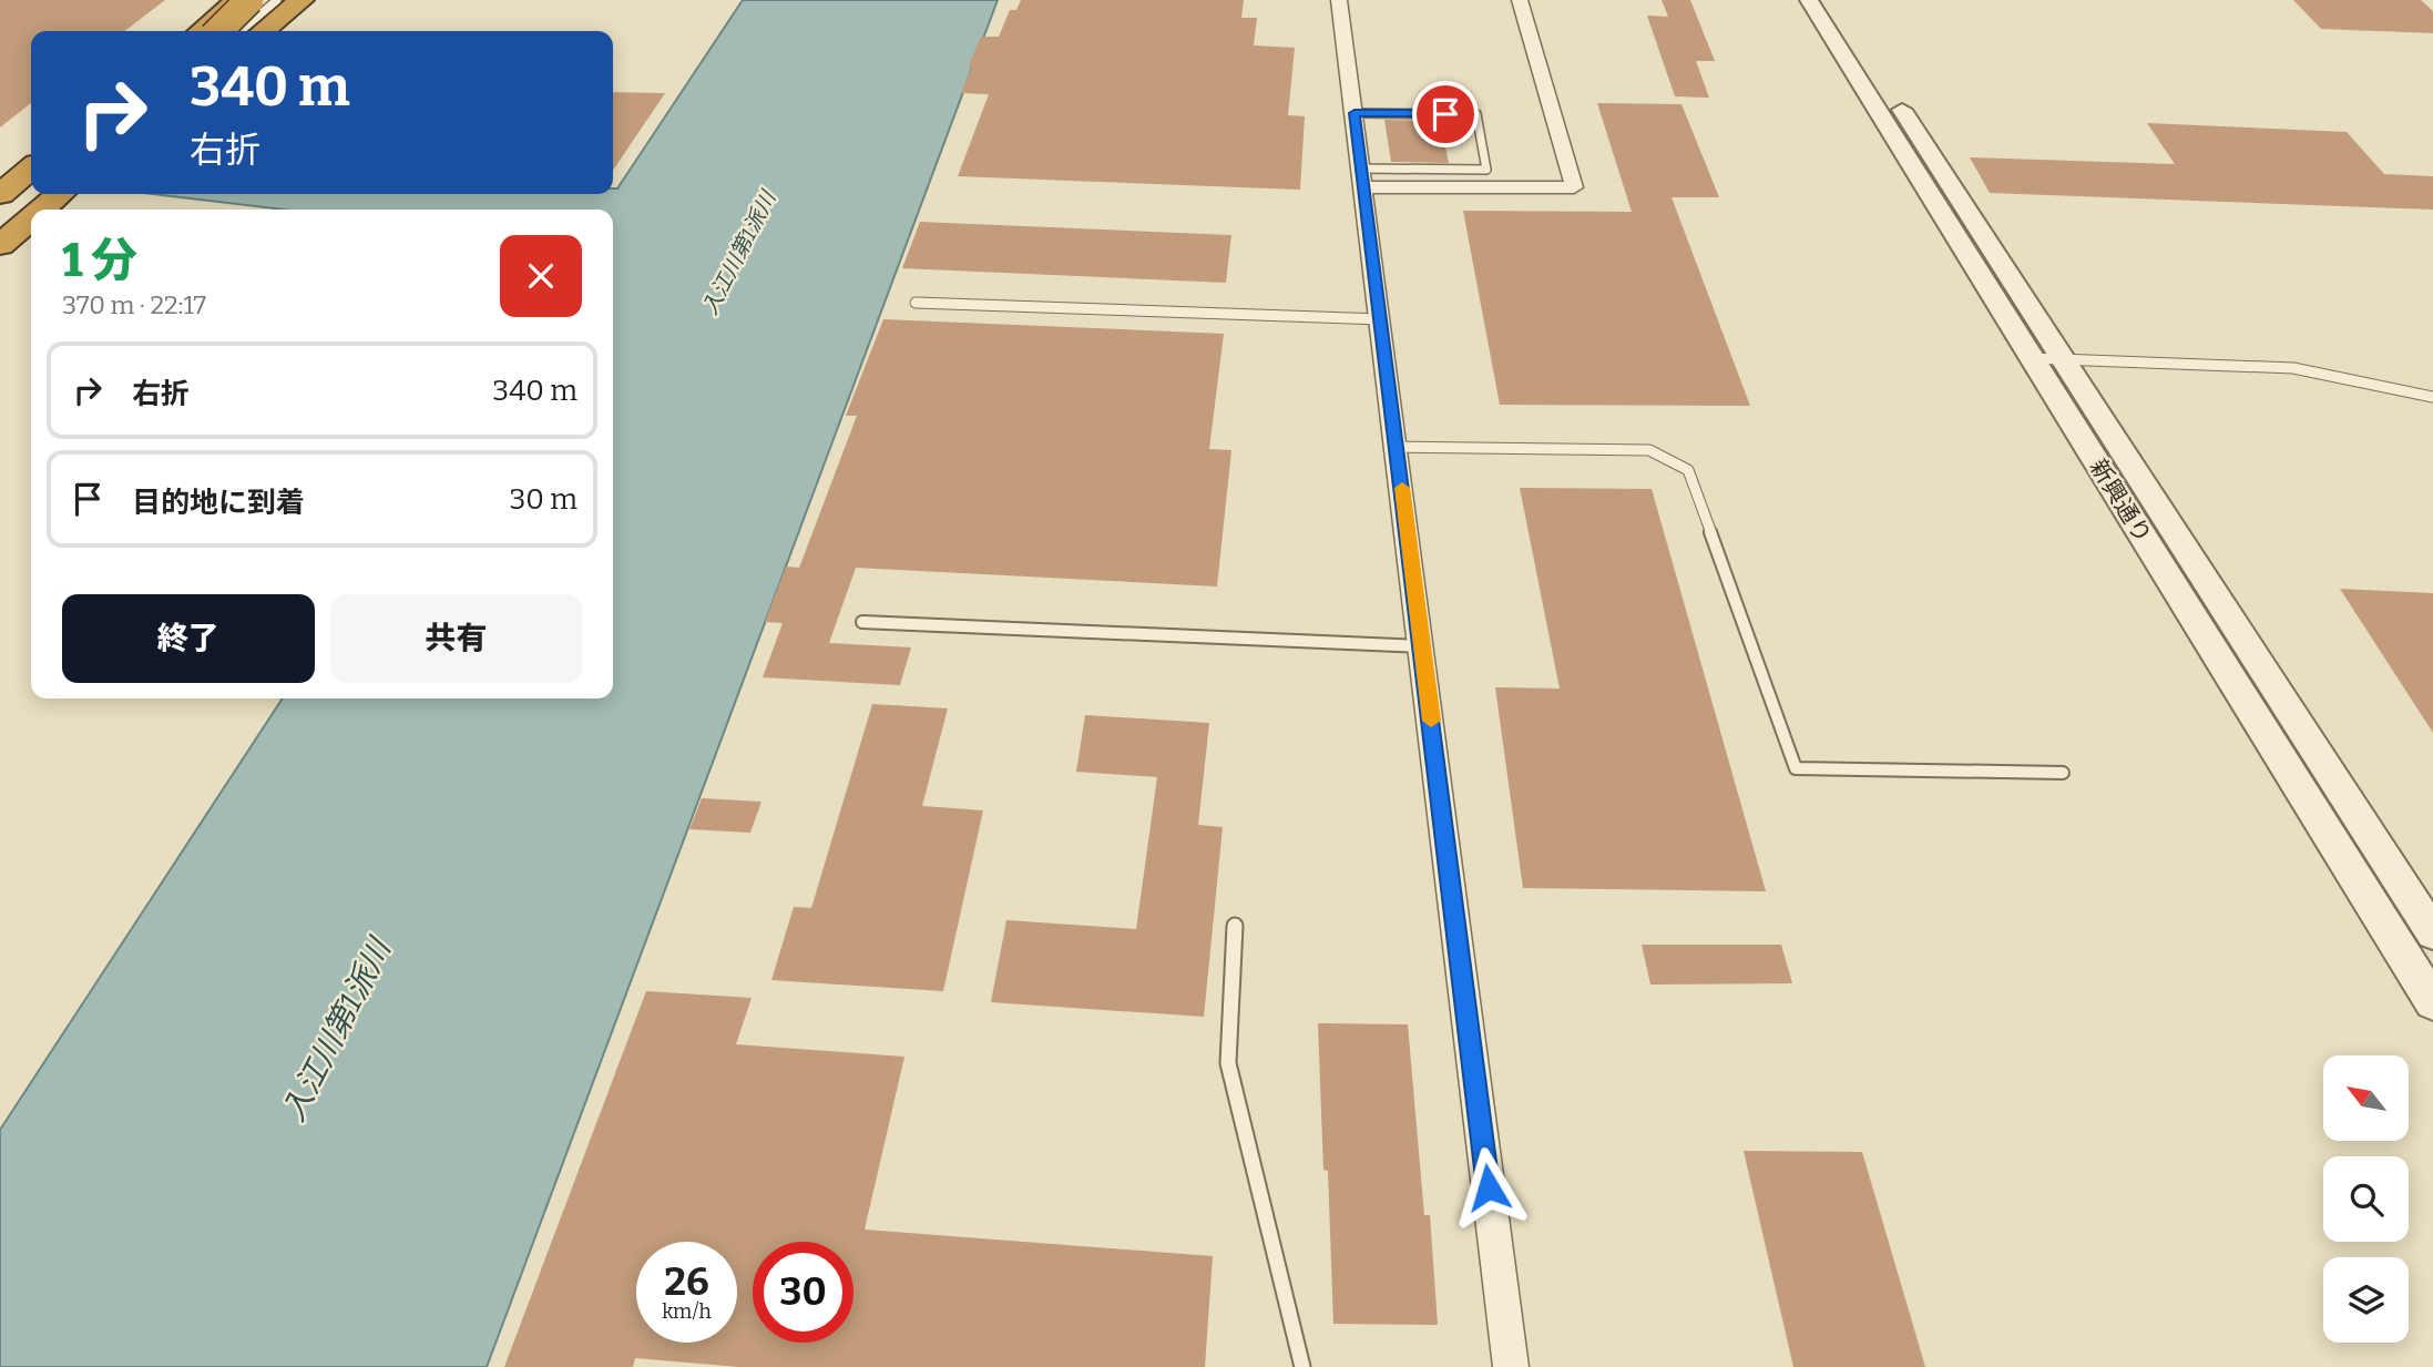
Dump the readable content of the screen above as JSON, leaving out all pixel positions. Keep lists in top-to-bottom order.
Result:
{
  "streets": {
    "street": ["新興通り"]
  },
  "water": ["入江川第1派川"],
  "north": "top left",
  "page": {
    "turn": ["340 m", "右折"],
    "heading": ["1 分", "370 m · 22:17"],
    "list": [
      {
        "name": "右折",
        "value": "340 m"
      },
      {
        "name": "目的地に到着",
        "value": "30 m"
      }
    ],
    "buttons": ["終了", "共有"],
    "speed": "26 km/h",
    "limit": "30"
  }
}
